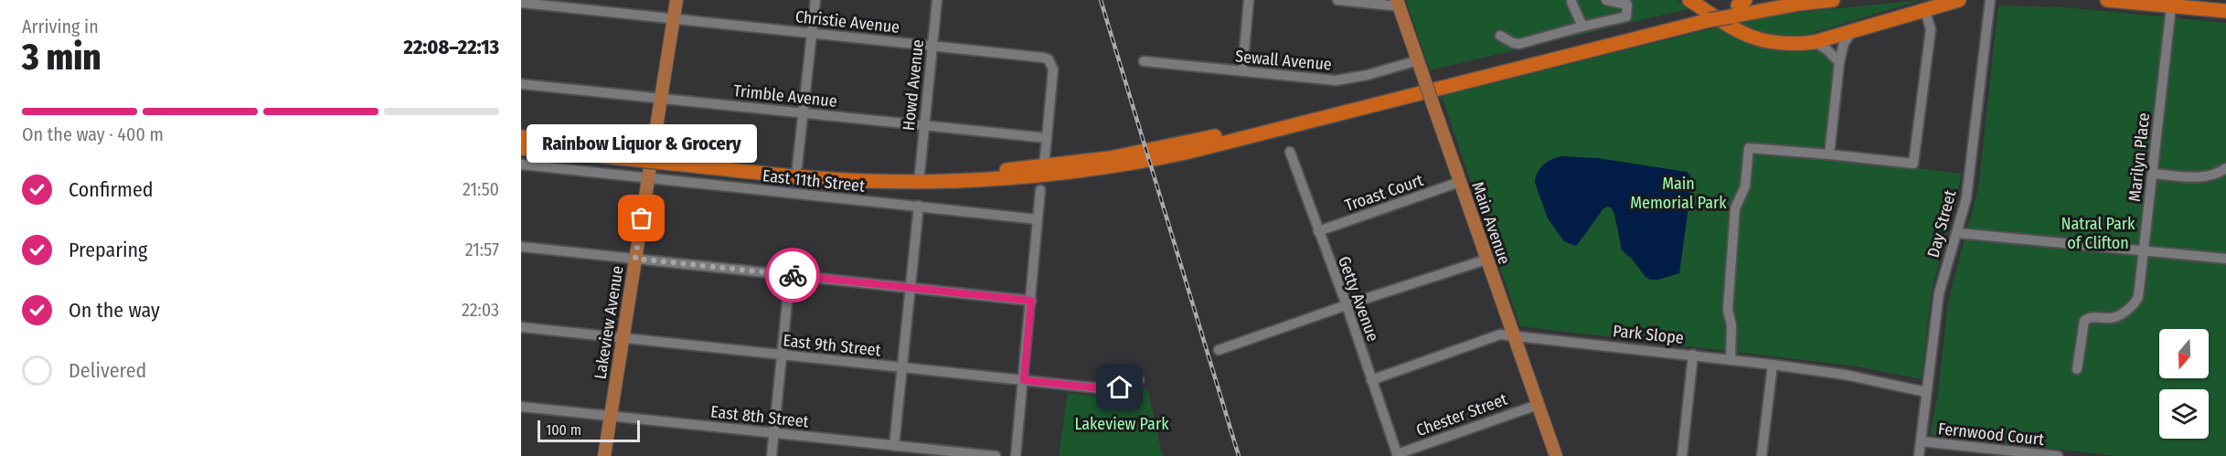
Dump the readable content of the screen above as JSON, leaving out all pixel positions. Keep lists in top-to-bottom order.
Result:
{
  "streets": {
    "main road": ["Main Avenue", "Lakeview Avenue"],
    "street": [
      "Christie Avenue",
      "Sewall Avenue",
      "Howd Avenue",
      "Trimble Avenue",
      "Marilyn Place",
      "East 11th Street",
      "Troast Court",
      "Day Street",
      "Getty Avenue",
      "Park Slope",
      "East 9th Street",
      "Chester Street",
      "East 8th Street",
      "Fernwood Court"
    ]
  },
  "crossings": [
    ["Christie Avenue", "Howd Avenue"],
    ["Christie Avenue", "Trimble Avenue"],
    ["Christie Avenue", "Lakeview Avenue"],
    ["Sewall Avenue", "Main Avenue"],
    ["Howd Avenue", "Trimble Avenue"],
    ["Trimble Avenue", "Lakeview Avenue"],
    ["East 11th Street", "Lakeview Avenue"],
    ["Troast Court", "Main Avenue"],
    ["Troast Court", "Getty Avenue"],
    ["Main Avenue", "Park Slope"],
    ["Main Avenue", "Chester Street"],
    ["Day Street", "Park Slope"],
    ["Day Street", "Fernwood Court"],
    ["Getty Avenue", "Park Slope"],
    ["Getty Avenue", "Chester Street"],
    ["Lakeview Avenue", "East 9th Street"],
    ["Lakeview Avenue", "East 8th Street"]
  ],
  "parks": ["Main Memorial Park", "Natral Park of Clifton", "Lakeview Park"],
  "places": ["Rainbow Liquor & Grocery"],
  "scale_bar": "100 m",
  "north": "bottom",
  "page": {
    "heading": ["3 min", "Arriving in", "22:08–22:13"],
    "bar": "On the way · 400 m",
    "bubble": "Rainbow Liquor & Grocery",
    "list": [
      ["Confirmed", "21:50"],
      ["Preparing", "21:57"],
      ["On the way", "22:03"],
      "Delivered"
    ],
    "scale": "100 m"
  }
}
